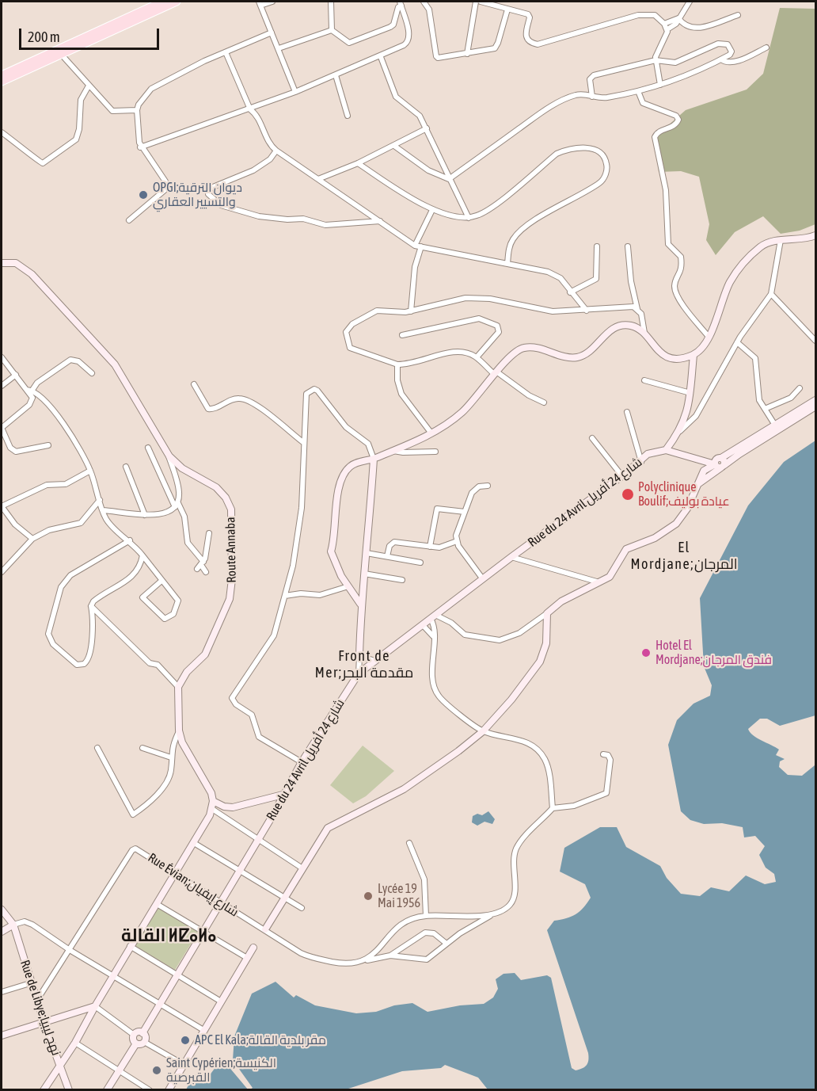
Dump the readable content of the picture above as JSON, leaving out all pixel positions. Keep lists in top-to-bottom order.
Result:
{
  "streets": {
    "street": [
      "Rue du 24 Avril شارع 24 أفريل",
      "Route Annaba",
      "Rue Évian;شارع إيفيان",
      "Rue de Libye;نهج ليبيا"
    ]
  },
  "crossings": [
    ["Rue du 24 Avril شارع 24 أفريل", "Rue Évian;شارع إيفيان"],
    ["Rue Évian;شارع إيفيان", "Rue de Libye;نهج ليبيا"]
  ],
  "districts": ["El Mordjane;المرجان", "Front de Mer;مقدمة البحر", "القالة ⵍⵇⴰⵍⴰ"],
  "places": [
    "OPGI;ديوان الترقية والتسيير العقاري",
    "Polyclinique Boulif;عيادة بوليف",
    "Hotel El Mordjane;فندق المرجان",
    "Lycée 19 Mai 1956",
    "APC El Kala;مقر بلدية القالة",
    "Saint Cypérien;الكنيسة القبرصية"
  ],
  "scale_bar": "200 m"
}
